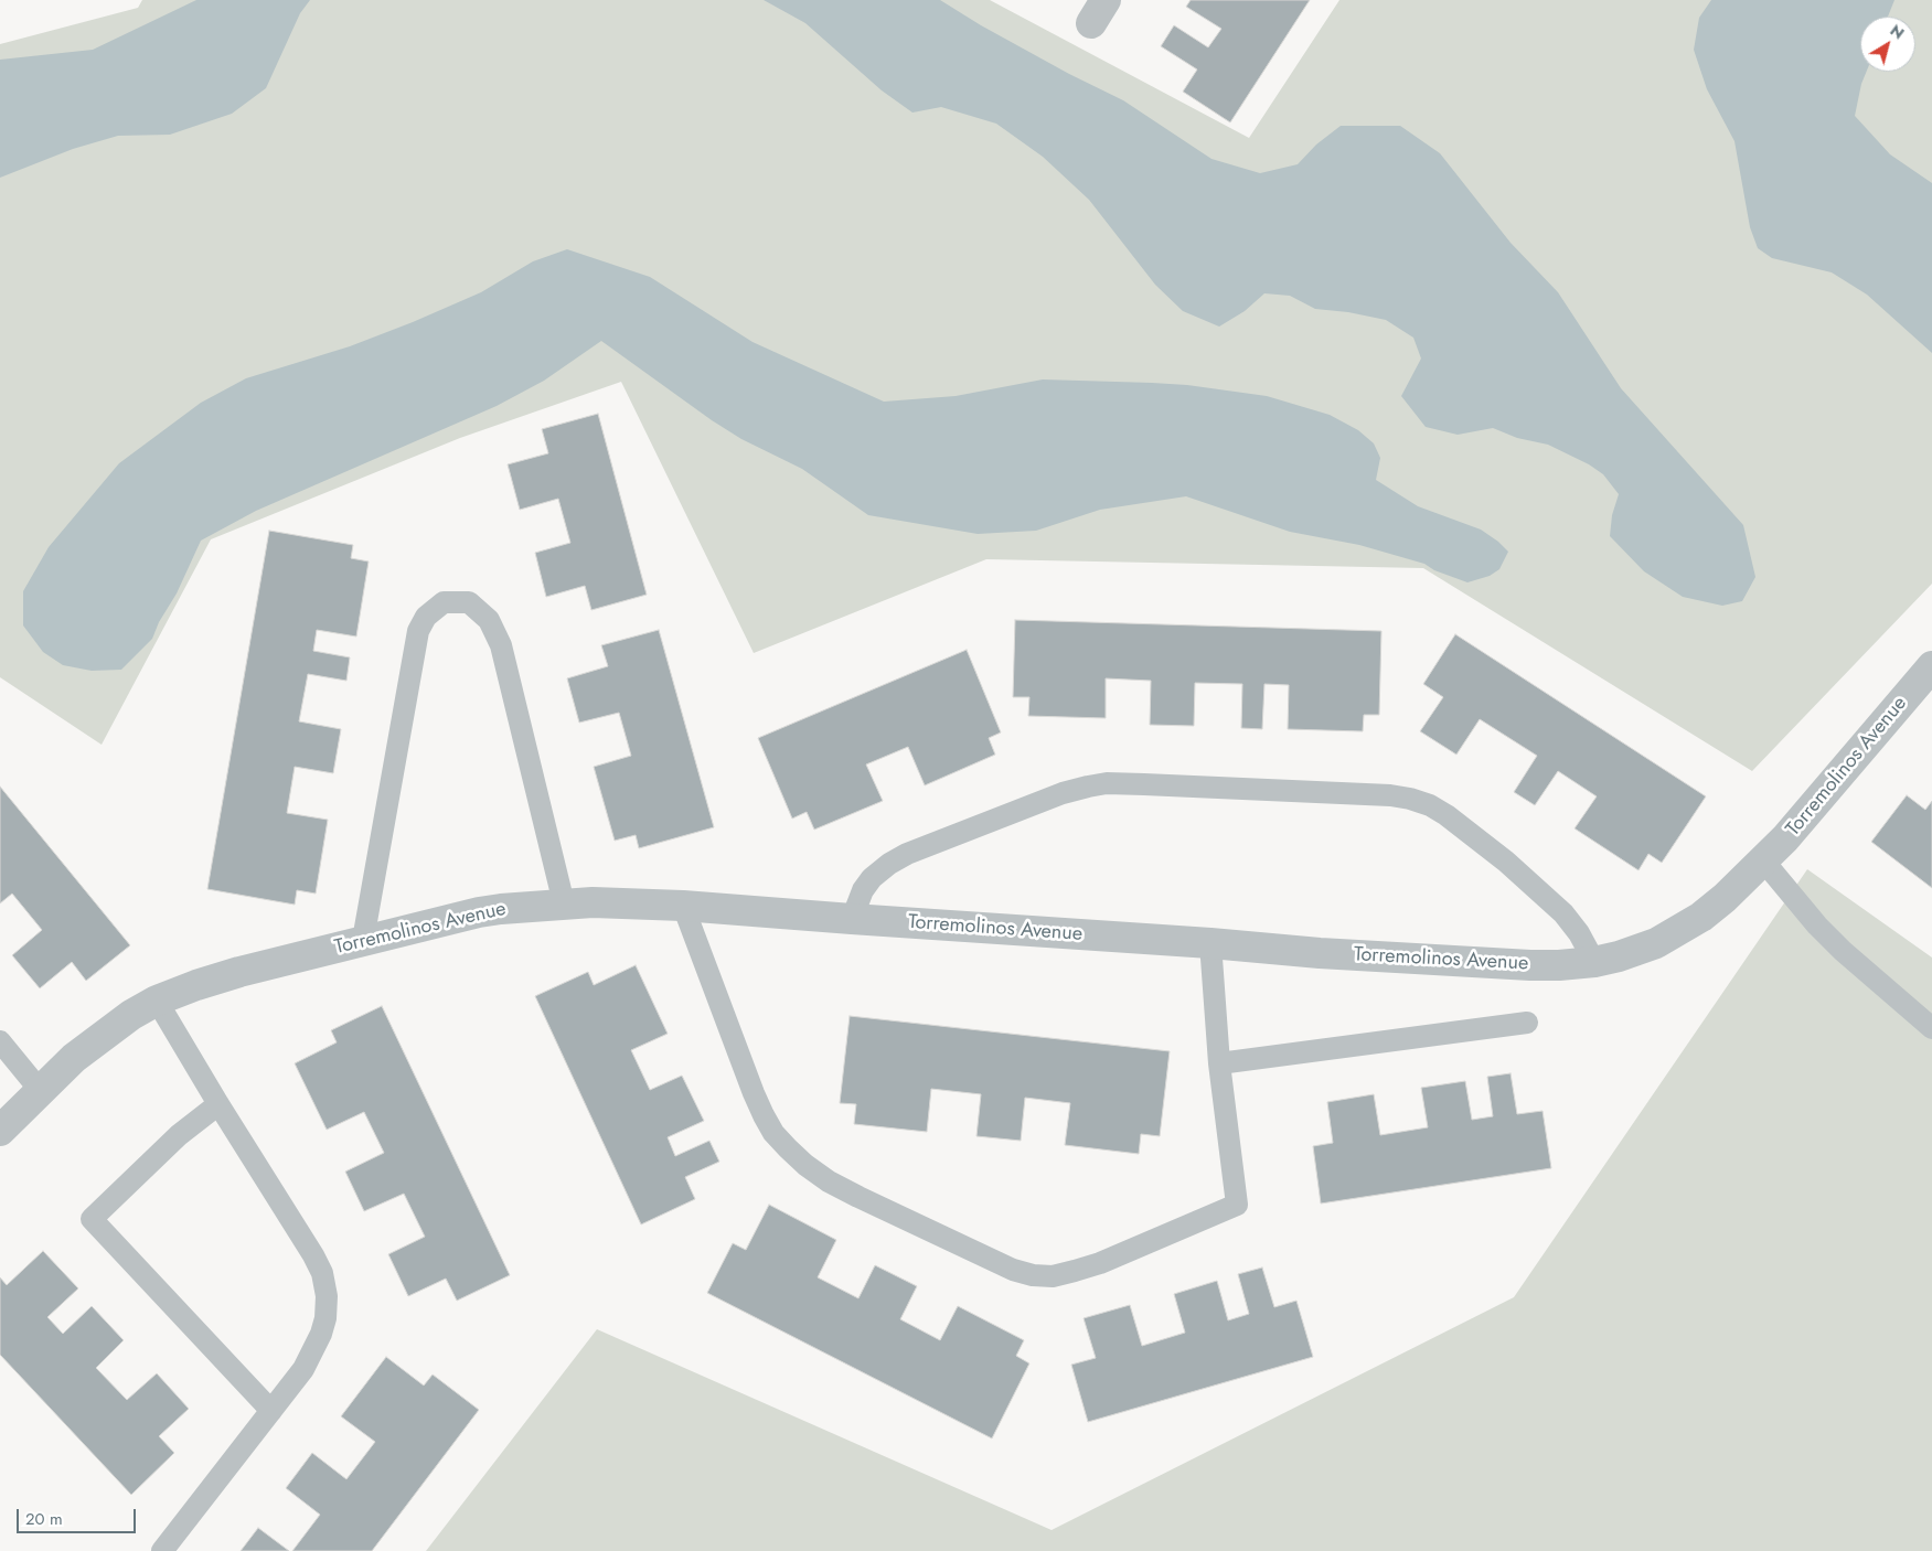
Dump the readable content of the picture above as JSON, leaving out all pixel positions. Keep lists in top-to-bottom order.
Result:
{
  "streets": {
    "street": ["Torremolinos Avenue"]
  },
  "scale_bar": "20 m",
  "north": "top right"
}
